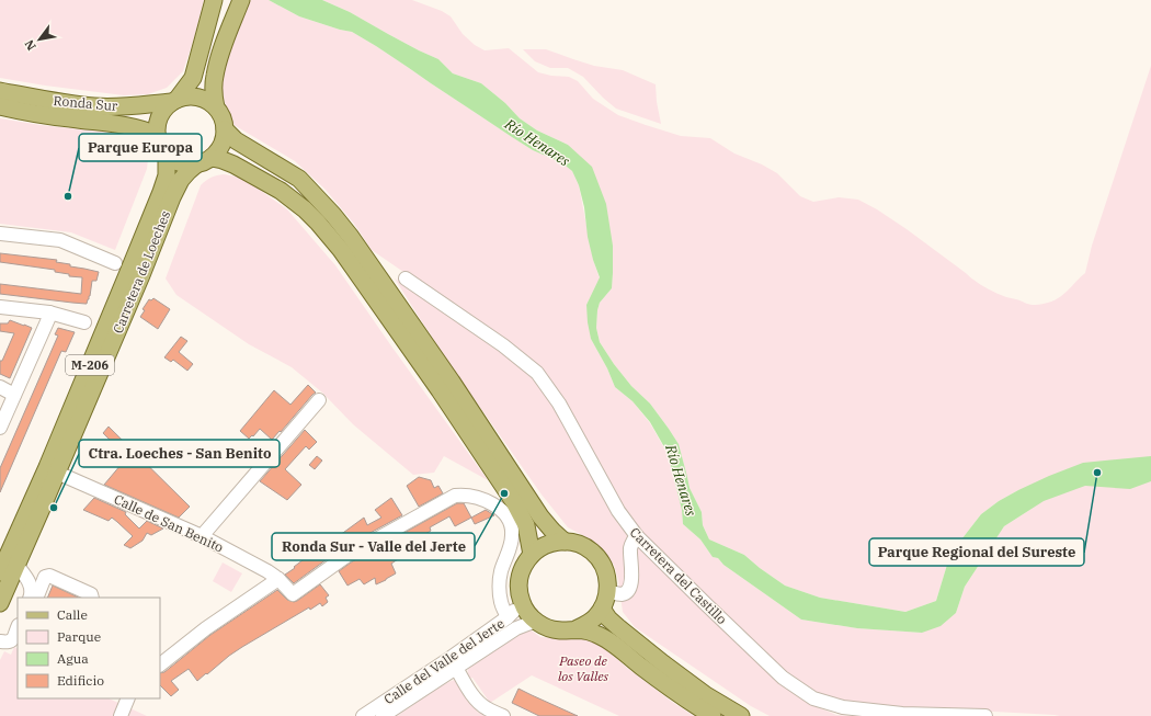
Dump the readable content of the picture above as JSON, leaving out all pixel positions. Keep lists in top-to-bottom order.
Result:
{
  "streets": {
    "main road": ["Ronda Sur", "Carretera de Loeches", "M-206"],
    "street": ["Calle de San Benito", "Carretera del Castillo", "Calle del Valle del Jerte"]
  },
  "crossings": [
    ["Ronda Sur", "Carretera de Loeches"],
    ["Ronda Sur", "M-206"],
    ["Carretera de Loeches", "M-206"],
    ["Carretera de Loeches", "Calle de San Benito"],
    ["Calle de San Benito", "Calle del Valle del Jerte"]
  ],
  "water": ["Río Henares"],
  "parks": ["Paseo de los Valles"],
  "places": [
    "Parque Europa",
    "Parque Regional del Sureste",
    "Ronda Sur - Valle del Jerte",
    "Ctra. Loeches - San Benito"
  ],
  "legend": [
    "Calle",
    "Parque",
    "Agua",
    "Edificio"
  ],
  "north": "bottom left"
}
